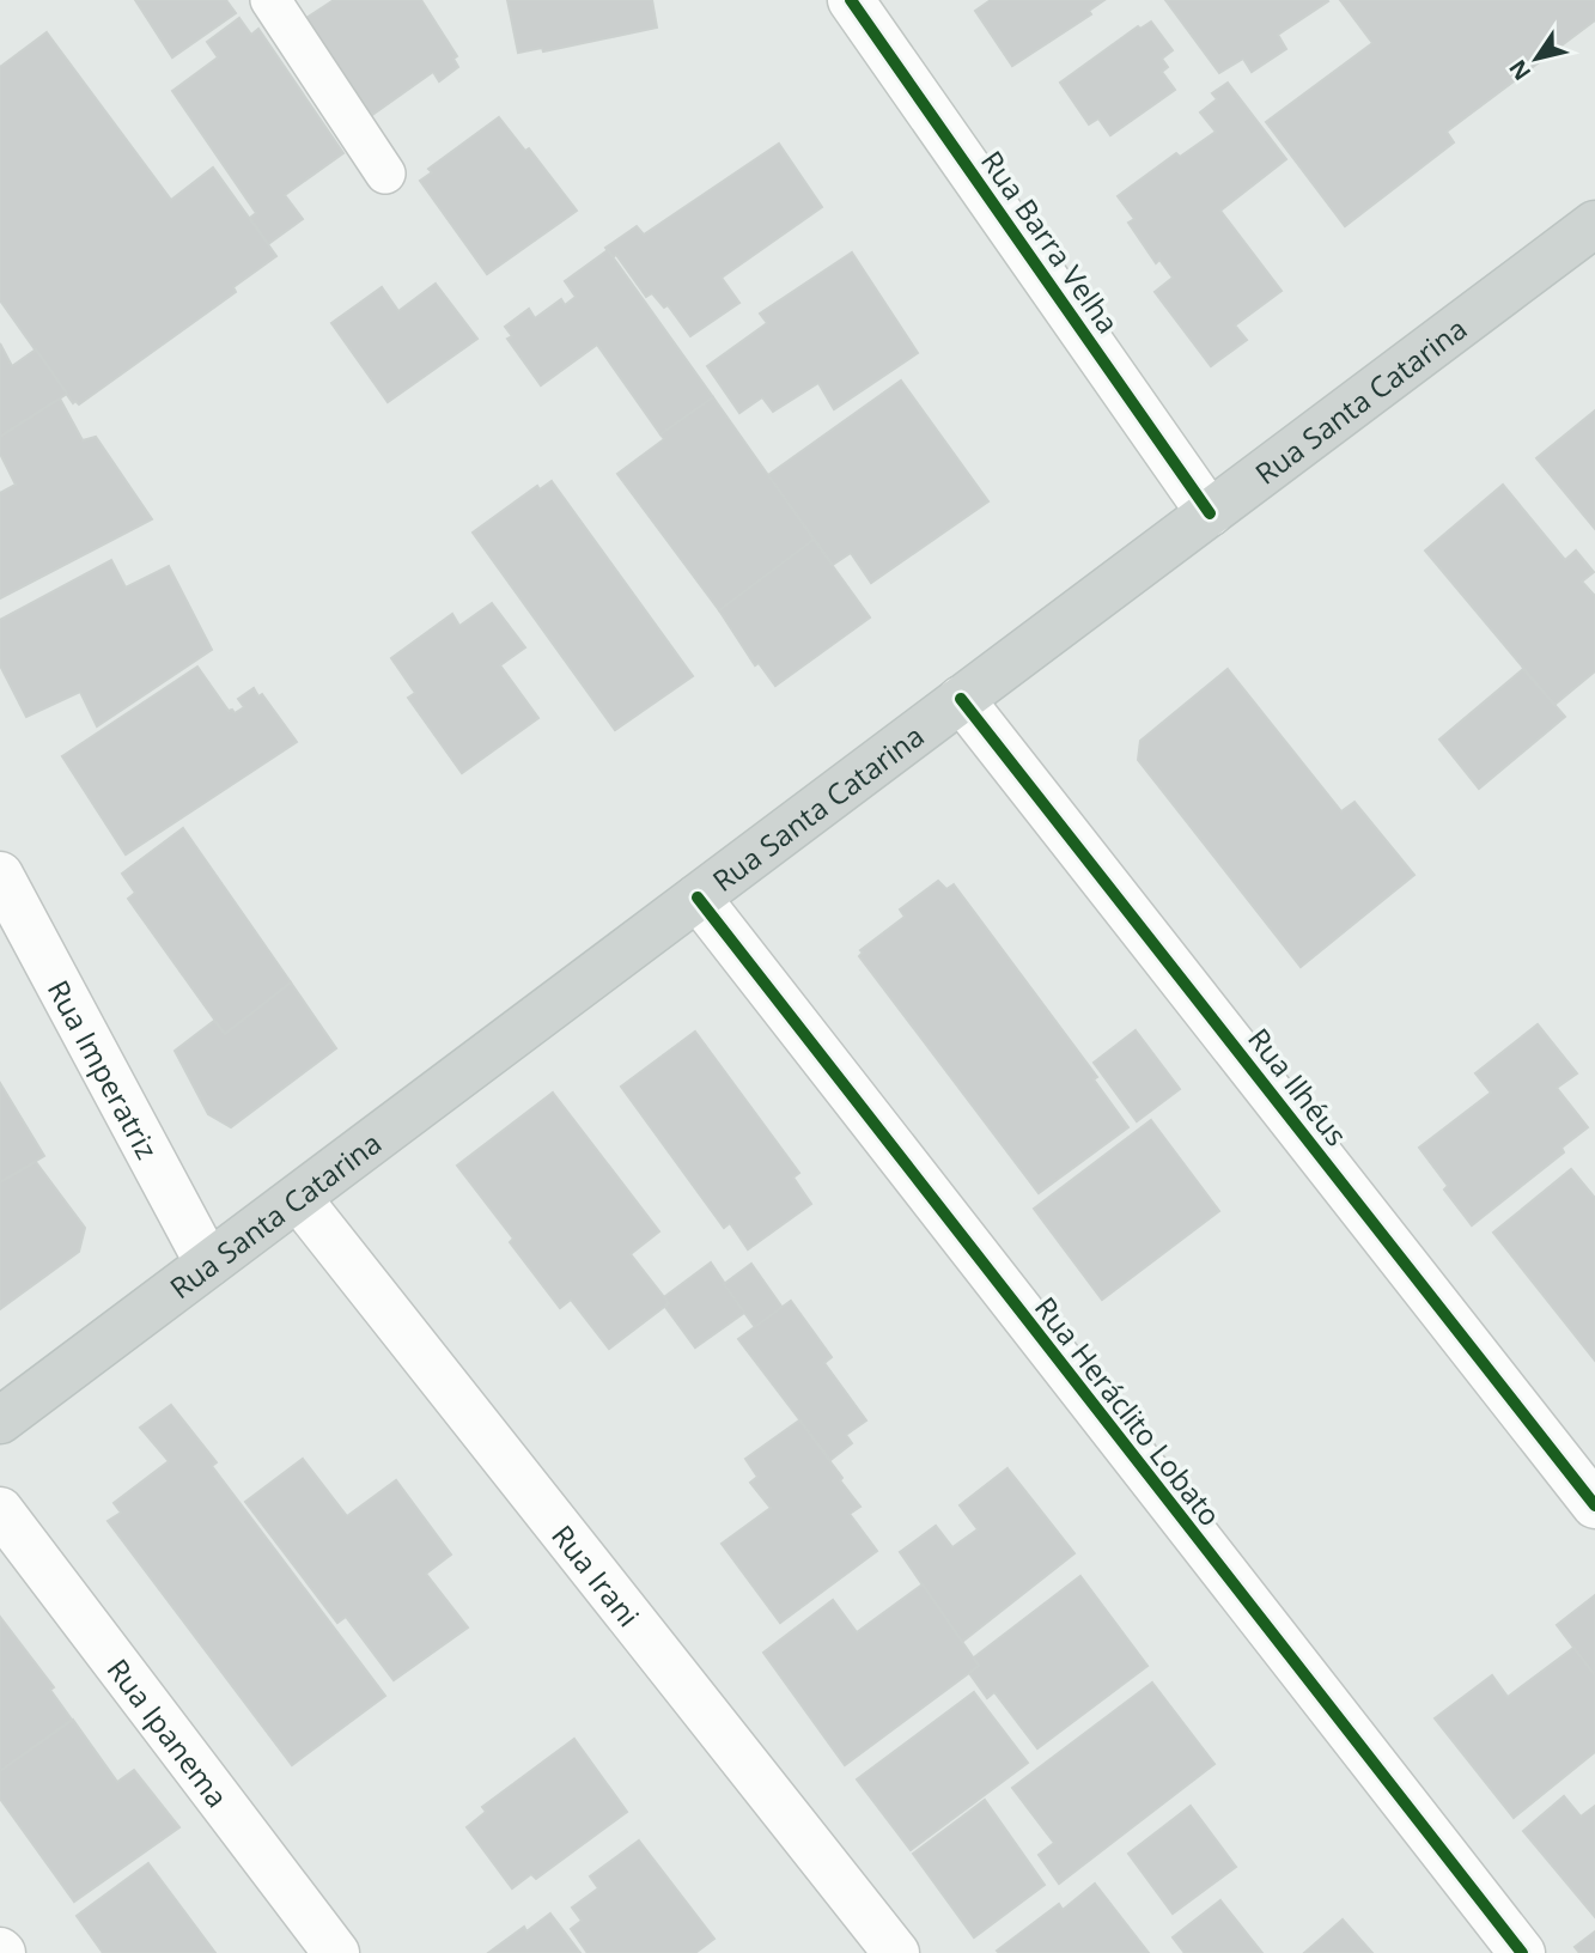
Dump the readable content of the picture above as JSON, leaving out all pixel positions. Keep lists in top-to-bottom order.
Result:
{
  "streets": {
    "main road": ["Rua Santa Catarina"],
    "street": [
      "Rua Barra Velha",
      "Rua Imperatriz",
      "Rua Ilhéus",
      "Rua Heráclito Lobato",
      "Rua Irani",
      "Rua Ipanema"
    ]
  },
  "crossings": [
    ["Rua Barra Velha", "Rua Santa Catarina"],
    ["Rua Santa Catarina", "Rua Imperatriz"],
    ["Rua Santa Catarina", "Rua Ilhéus"],
    ["Rua Santa Catarina", "Rua Heráclito Lobato"],
    ["Rua Santa Catarina", "Rua Irani"]
  ],
  "north": "bottom left"
}
